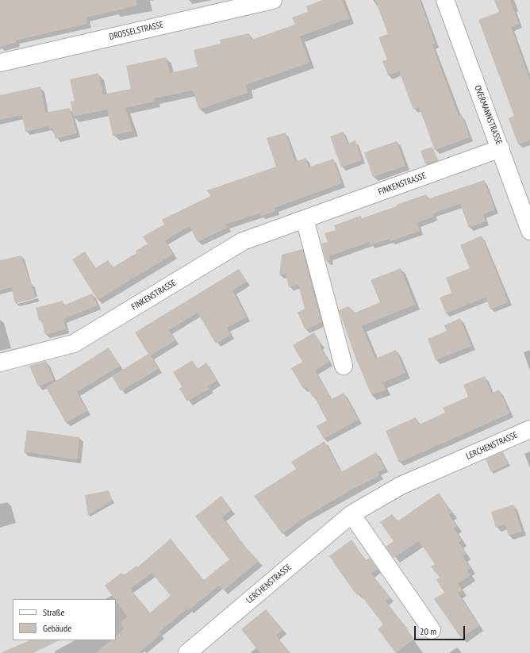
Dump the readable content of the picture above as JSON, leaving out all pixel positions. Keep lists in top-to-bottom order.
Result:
{
  "streets": {
    "street": [
      "DROSSELSTRASSE",
      "OVERMANNSTRASSE",
      "FINKENSTRASSE",
      "LERCHENSTRASSE"
    ]
  },
  "crossings": [
    ["OVERMANNSTRASSE", "FINKENSTRASSE"]
  ],
  "legend": ["Straße", "Gebäude"],
  "scale_bar": "20 m"
}
